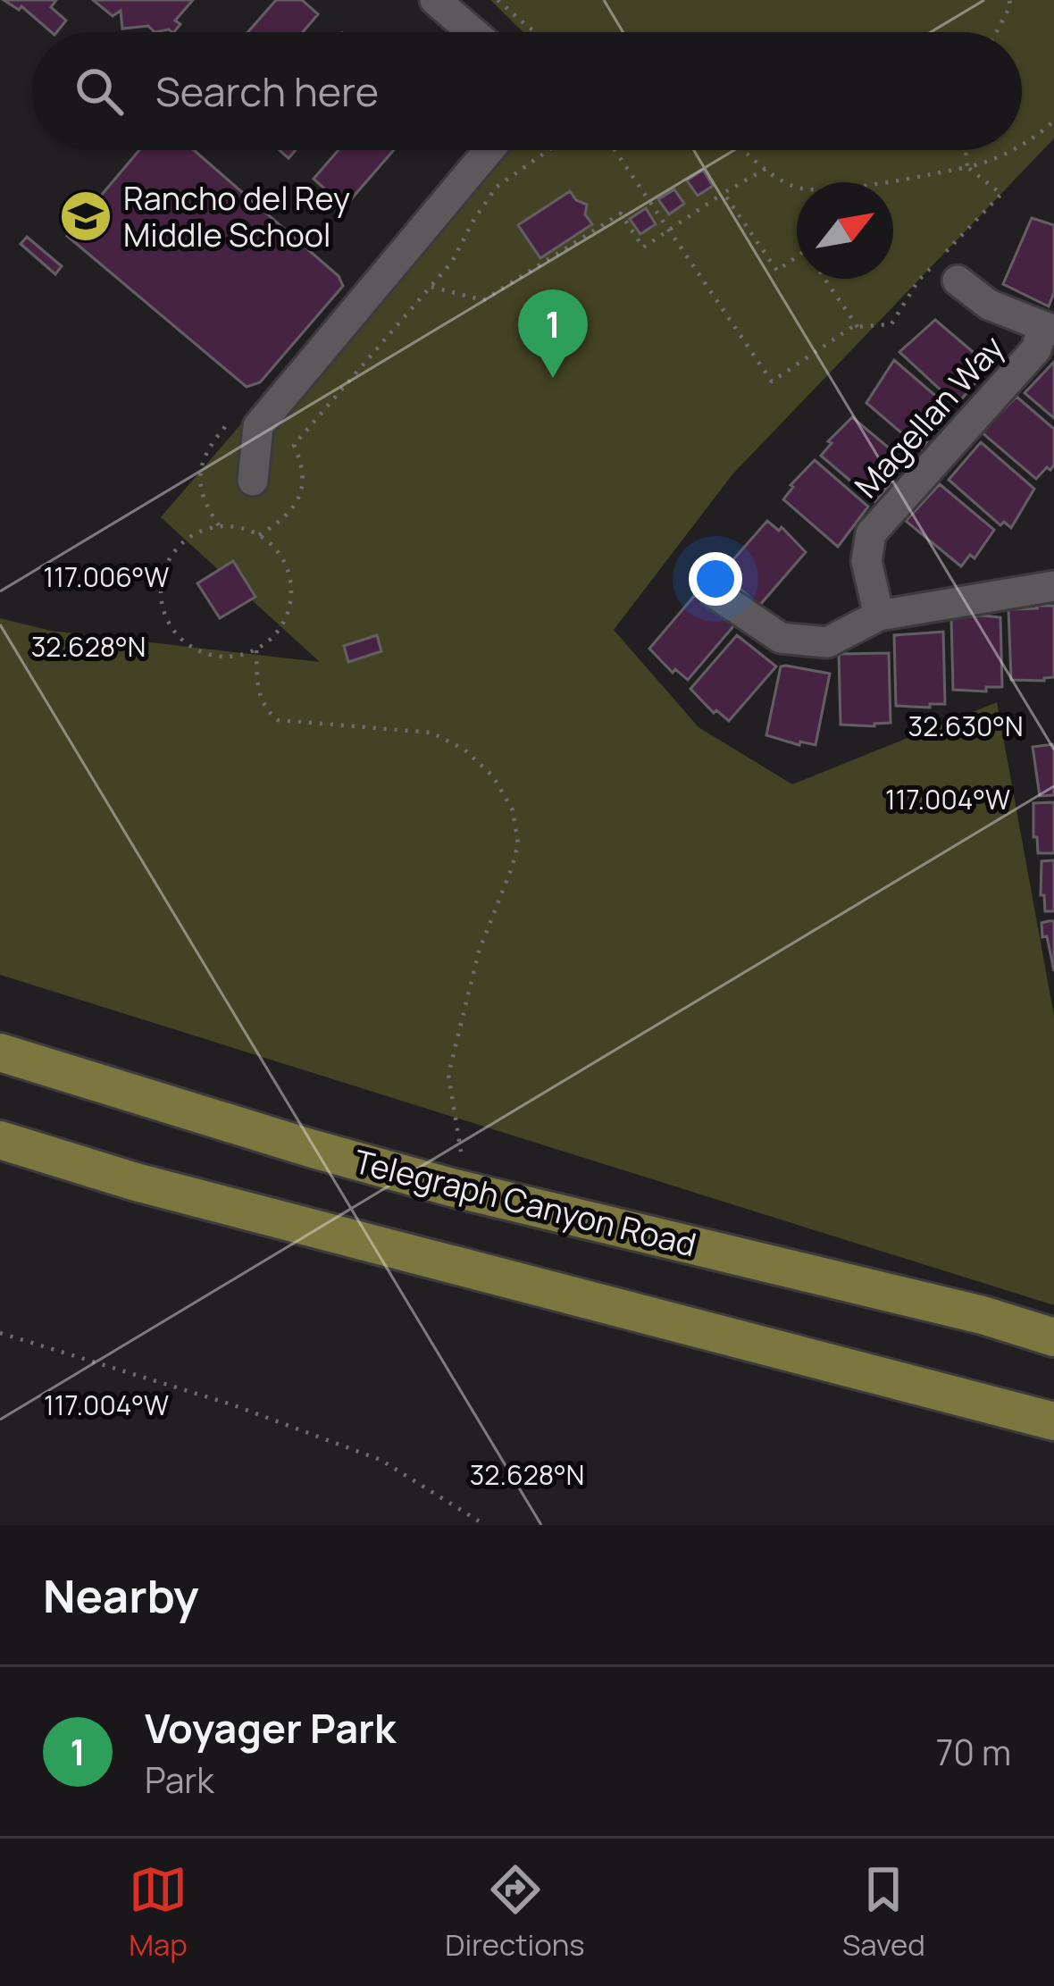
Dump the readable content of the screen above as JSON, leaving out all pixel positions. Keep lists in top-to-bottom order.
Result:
{
  "streets": {
    "main road": ["Telegraph Canyon Road"],
    "street": ["Magellan Way"]
  },
  "places": {
    "school or university": ["Rancho del Rey Middle School"]
  },
  "north": "top right",
  "page": {
    "search": "Search here",
    "pins": "1",
    "heading": "Nearby",
    "list": [
      {
        "mark": "1",
        "name": "Voyager Park",
        "note": "Park",
        "value": "70 m"
      }
    ],
    "nav": ["Map", "Directions", "Saved"]
  },
  "coordinates": [
    "117.006°W",
    "32.628°N",
    "32.630°N",
    "117.004°W"
  ]
}
